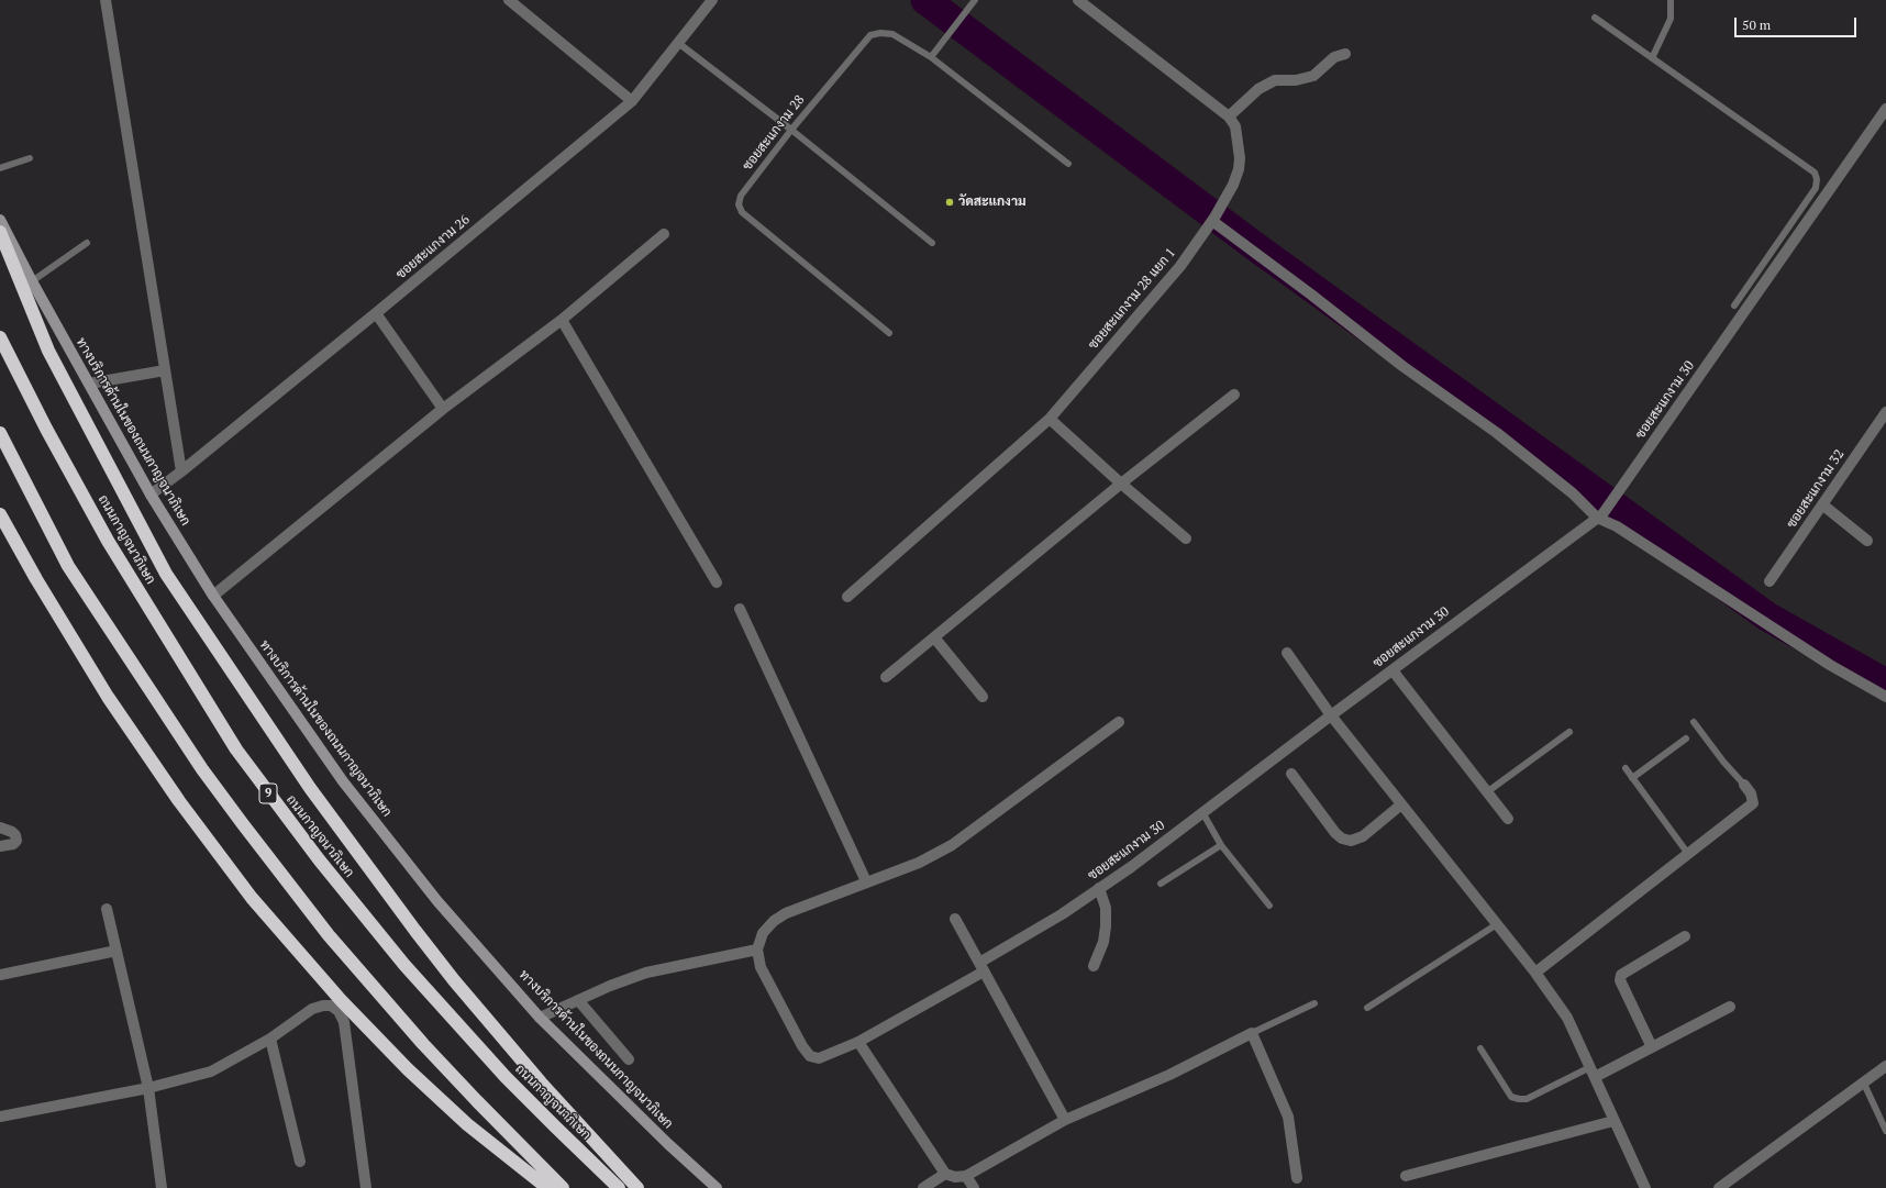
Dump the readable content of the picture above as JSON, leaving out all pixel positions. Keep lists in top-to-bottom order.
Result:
{
  "streets": {
    "highway": ["ถนนกาญจนาภิเษก", "9"],
    "main road": ["ทางบริการด้านในของถนนกาญจนาภิเษก"],
    "street": [
      "ซอยสะแกงาม 26",
      "ซอยสะแกงาม 28 แยก 1",
      "ซอยสะแกงาม 30",
      "ซอยสะแกงาม 32"
    ],
    "lane": ["ซอยสะแกงาม 28"]
  },
  "crossings": [
    ["ซอยสะแกงาม 26", "ทางบริการด้านในของถนนกาญจนาภิเษก"]
  ],
  "places": ["วัดสะแกงาม"],
  "scale_bar": "50 m"
}
